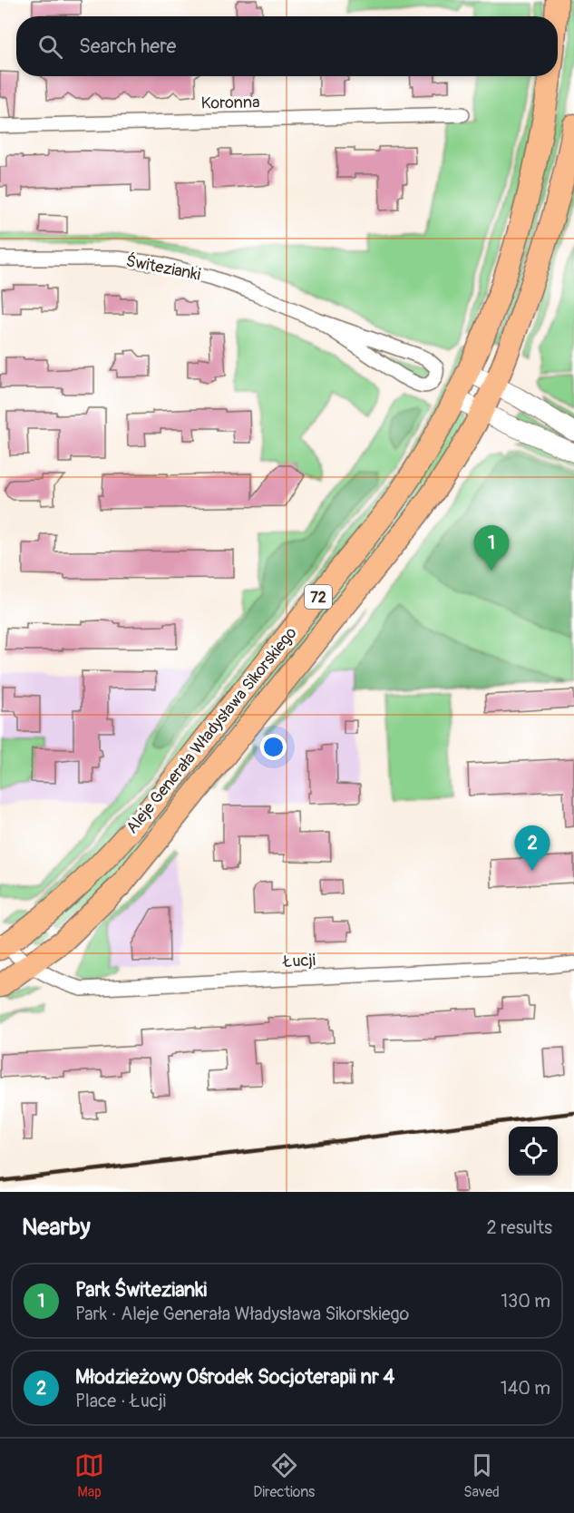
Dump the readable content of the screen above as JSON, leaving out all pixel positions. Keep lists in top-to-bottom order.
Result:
{
  "streets": {
    "main road": ["72", "Aleje Generała Władysława Sikorskiego"],
    "street": ["Koronna", "Świtezianki", "Łucji"]
  },
  "crossings": [
    ["Aleje Generała Władysława Sikorskiego", "Łucji"]
  ],
  "page": {
    "search": "Search here",
    "pins": ["1", "2"],
    "heading": ["Nearby", "2 results"],
    "list": [
      {
        "mark": "1",
        "name": "Park Świtezianki",
        "note": "Park · Aleje Generała Władysława Sikorskiego",
        "value": "130 m"
      },
      {
        "mark": "2",
        "name": "Młodzieżowy Ośrodek Socjoterapii nr 4",
        "note": "Place · Łucji",
        "value": "140 m"
      }
    ],
    "nav": ["Map", "Directions", "Saved"]
  }
}
